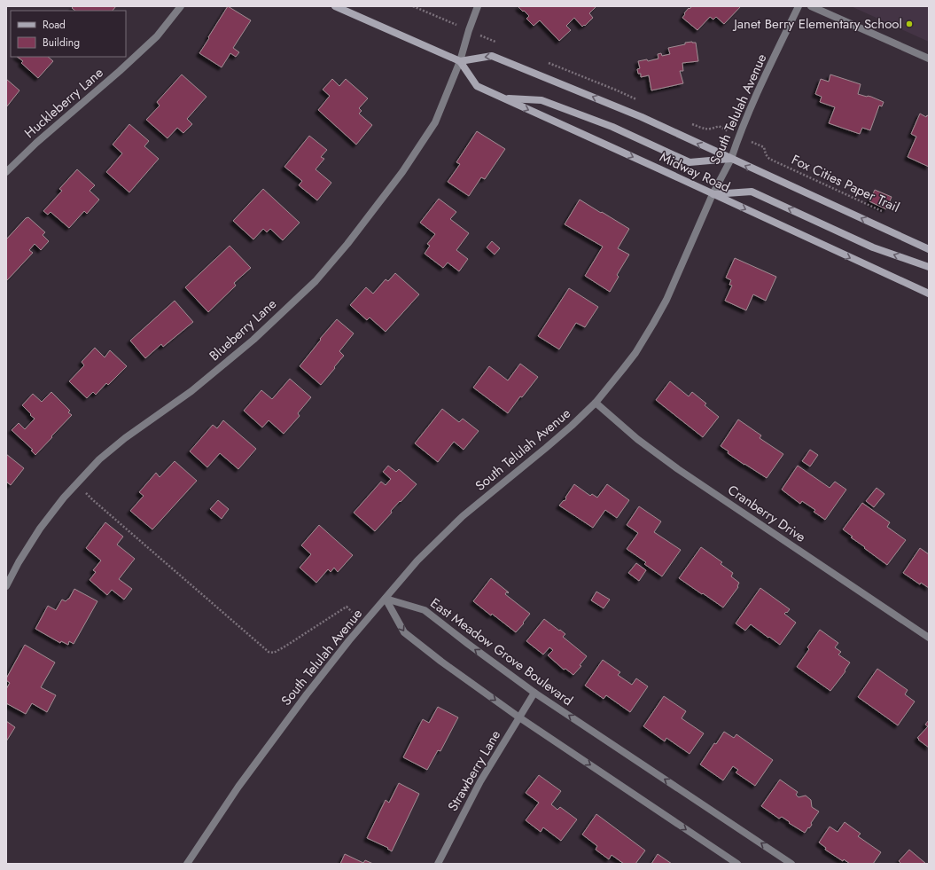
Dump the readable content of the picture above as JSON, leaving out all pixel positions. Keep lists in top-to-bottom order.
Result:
{
  "streets": {
    "main road": ["Midway Road"],
    "street": [
      "Huckleberry Lane",
      "South Telulah Avenue",
      "Blueberry Lane",
      "Cranberry Drive",
      "East Meadow Grove Boulevard",
      "Strawberry Lane"
    ],
    "path": ["Fox Cities Paper Trail"]
  },
  "crossings": [
    ["South Telulah Avenue", "Midway Road"],
    ["South Telulah Avenue", "Cranberry Drive"],
    ["South Telulah Avenue", "East Meadow Grove Boulevard"],
    ["Midway Road", "Blueberry Lane"],
    ["East Meadow Grove Boulevard", "Strawberry Lane"]
  ],
  "places": ["Janet Berry Elementary School"],
  "legend": ["Road", "Building"]
}
